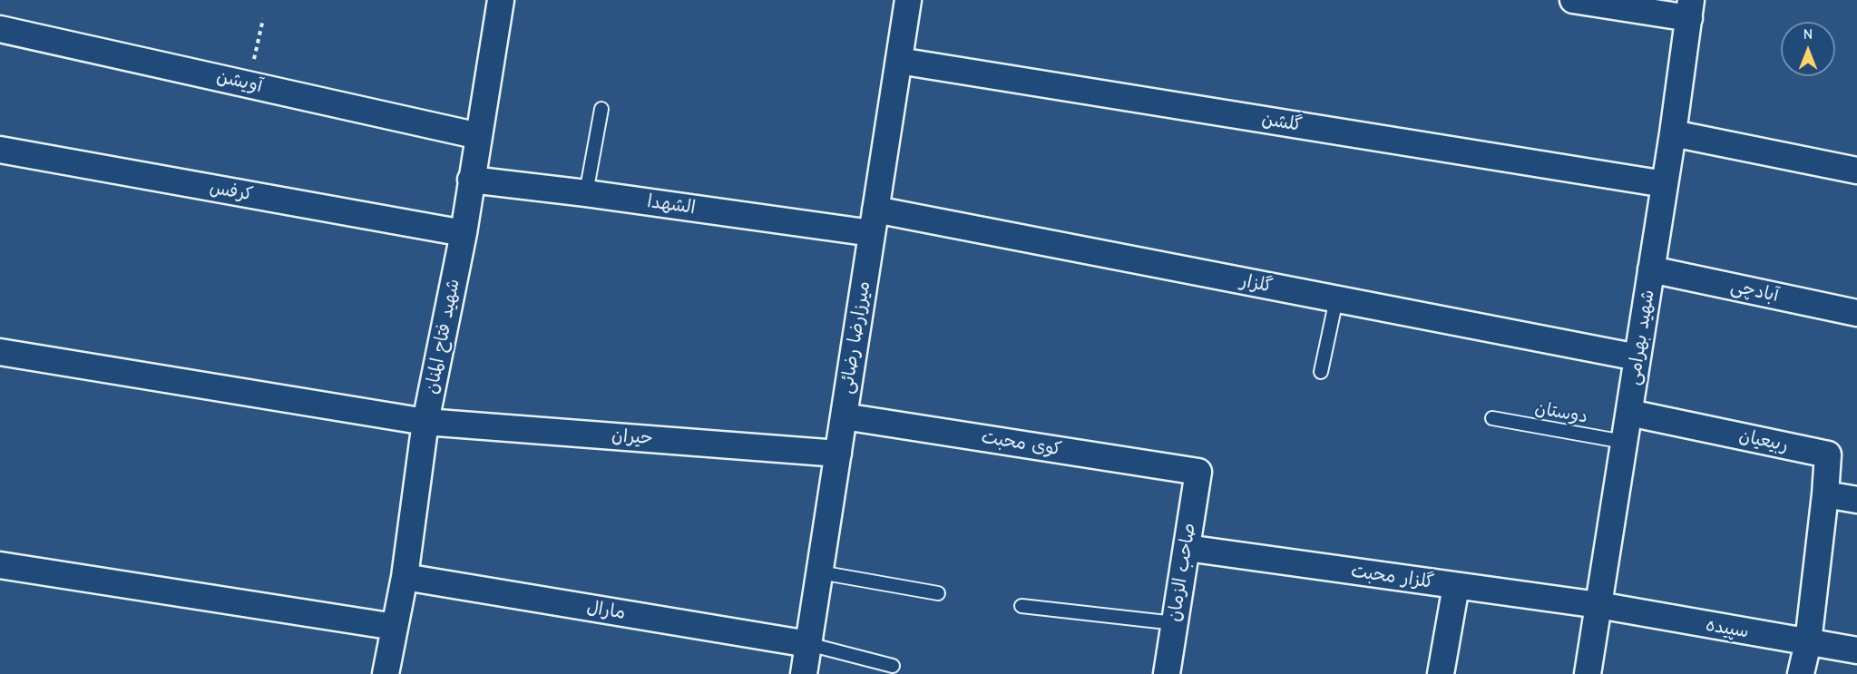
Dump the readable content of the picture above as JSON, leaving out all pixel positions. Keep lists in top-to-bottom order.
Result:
{
  "streets": {
    "street": [
      "آویشن",
      "گلشن",
      "کرفس",
      "الشهدا",
      "گلزار",
      "آبادچی",
      "شهید فتاح المنان",
      "میرزارضا رضائی",
      "شهید بهرامی",
      "حیران",
      "ربیعیان",
      "کوی محبت",
      "صاحب الزمان",
      "گلزار محبت",
      "مارال",
      "سپیده"
    ],
    "lane": ["دوستان"]
  },
  "crossings": [
    ["آویشن", "شهید فتاح المنان"],
    ["گلشن", "میرزارضا رضائی"],
    ["گلشن", "شهید بهرامی"],
    ["کرفس", "شهید فتاح المنان"],
    ["الشهدا", "گلزار"],
    ["الشهدا", "شهید فتاح المنان"],
    ["الشهدا", "میرزارضا رضائی"],
    ["گلزار", "میرزارضا رضائی"],
    ["گلزار", "شهید بهرامی"],
    ["آبادچی", "شهید بهرامی"],
    ["شهید فتاح المنان", "حیران"],
    ["شهید فتاح المنان", "مارال"],
    ["میرزارضا رضائی", "حیران"],
    ["میرزارضا رضائی", "کوی محبت"],
    ["میرزارضا رضائی", "مارال"],
    ["شهید بهرامی", "دوستان"],
    ["شهید بهرامی", "ربیعیان"],
    ["شهید بهرامی", "گلزار محبت"],
    ["شهید بهرامی", "سپیده"],
    ["کوی محبت", "صاحب الزمان"],
    ["صاحب الزمان", "گلزار محبت"],
    ["گلزار محبت", "سپیده"]
  ],
  "north": "top"
}
